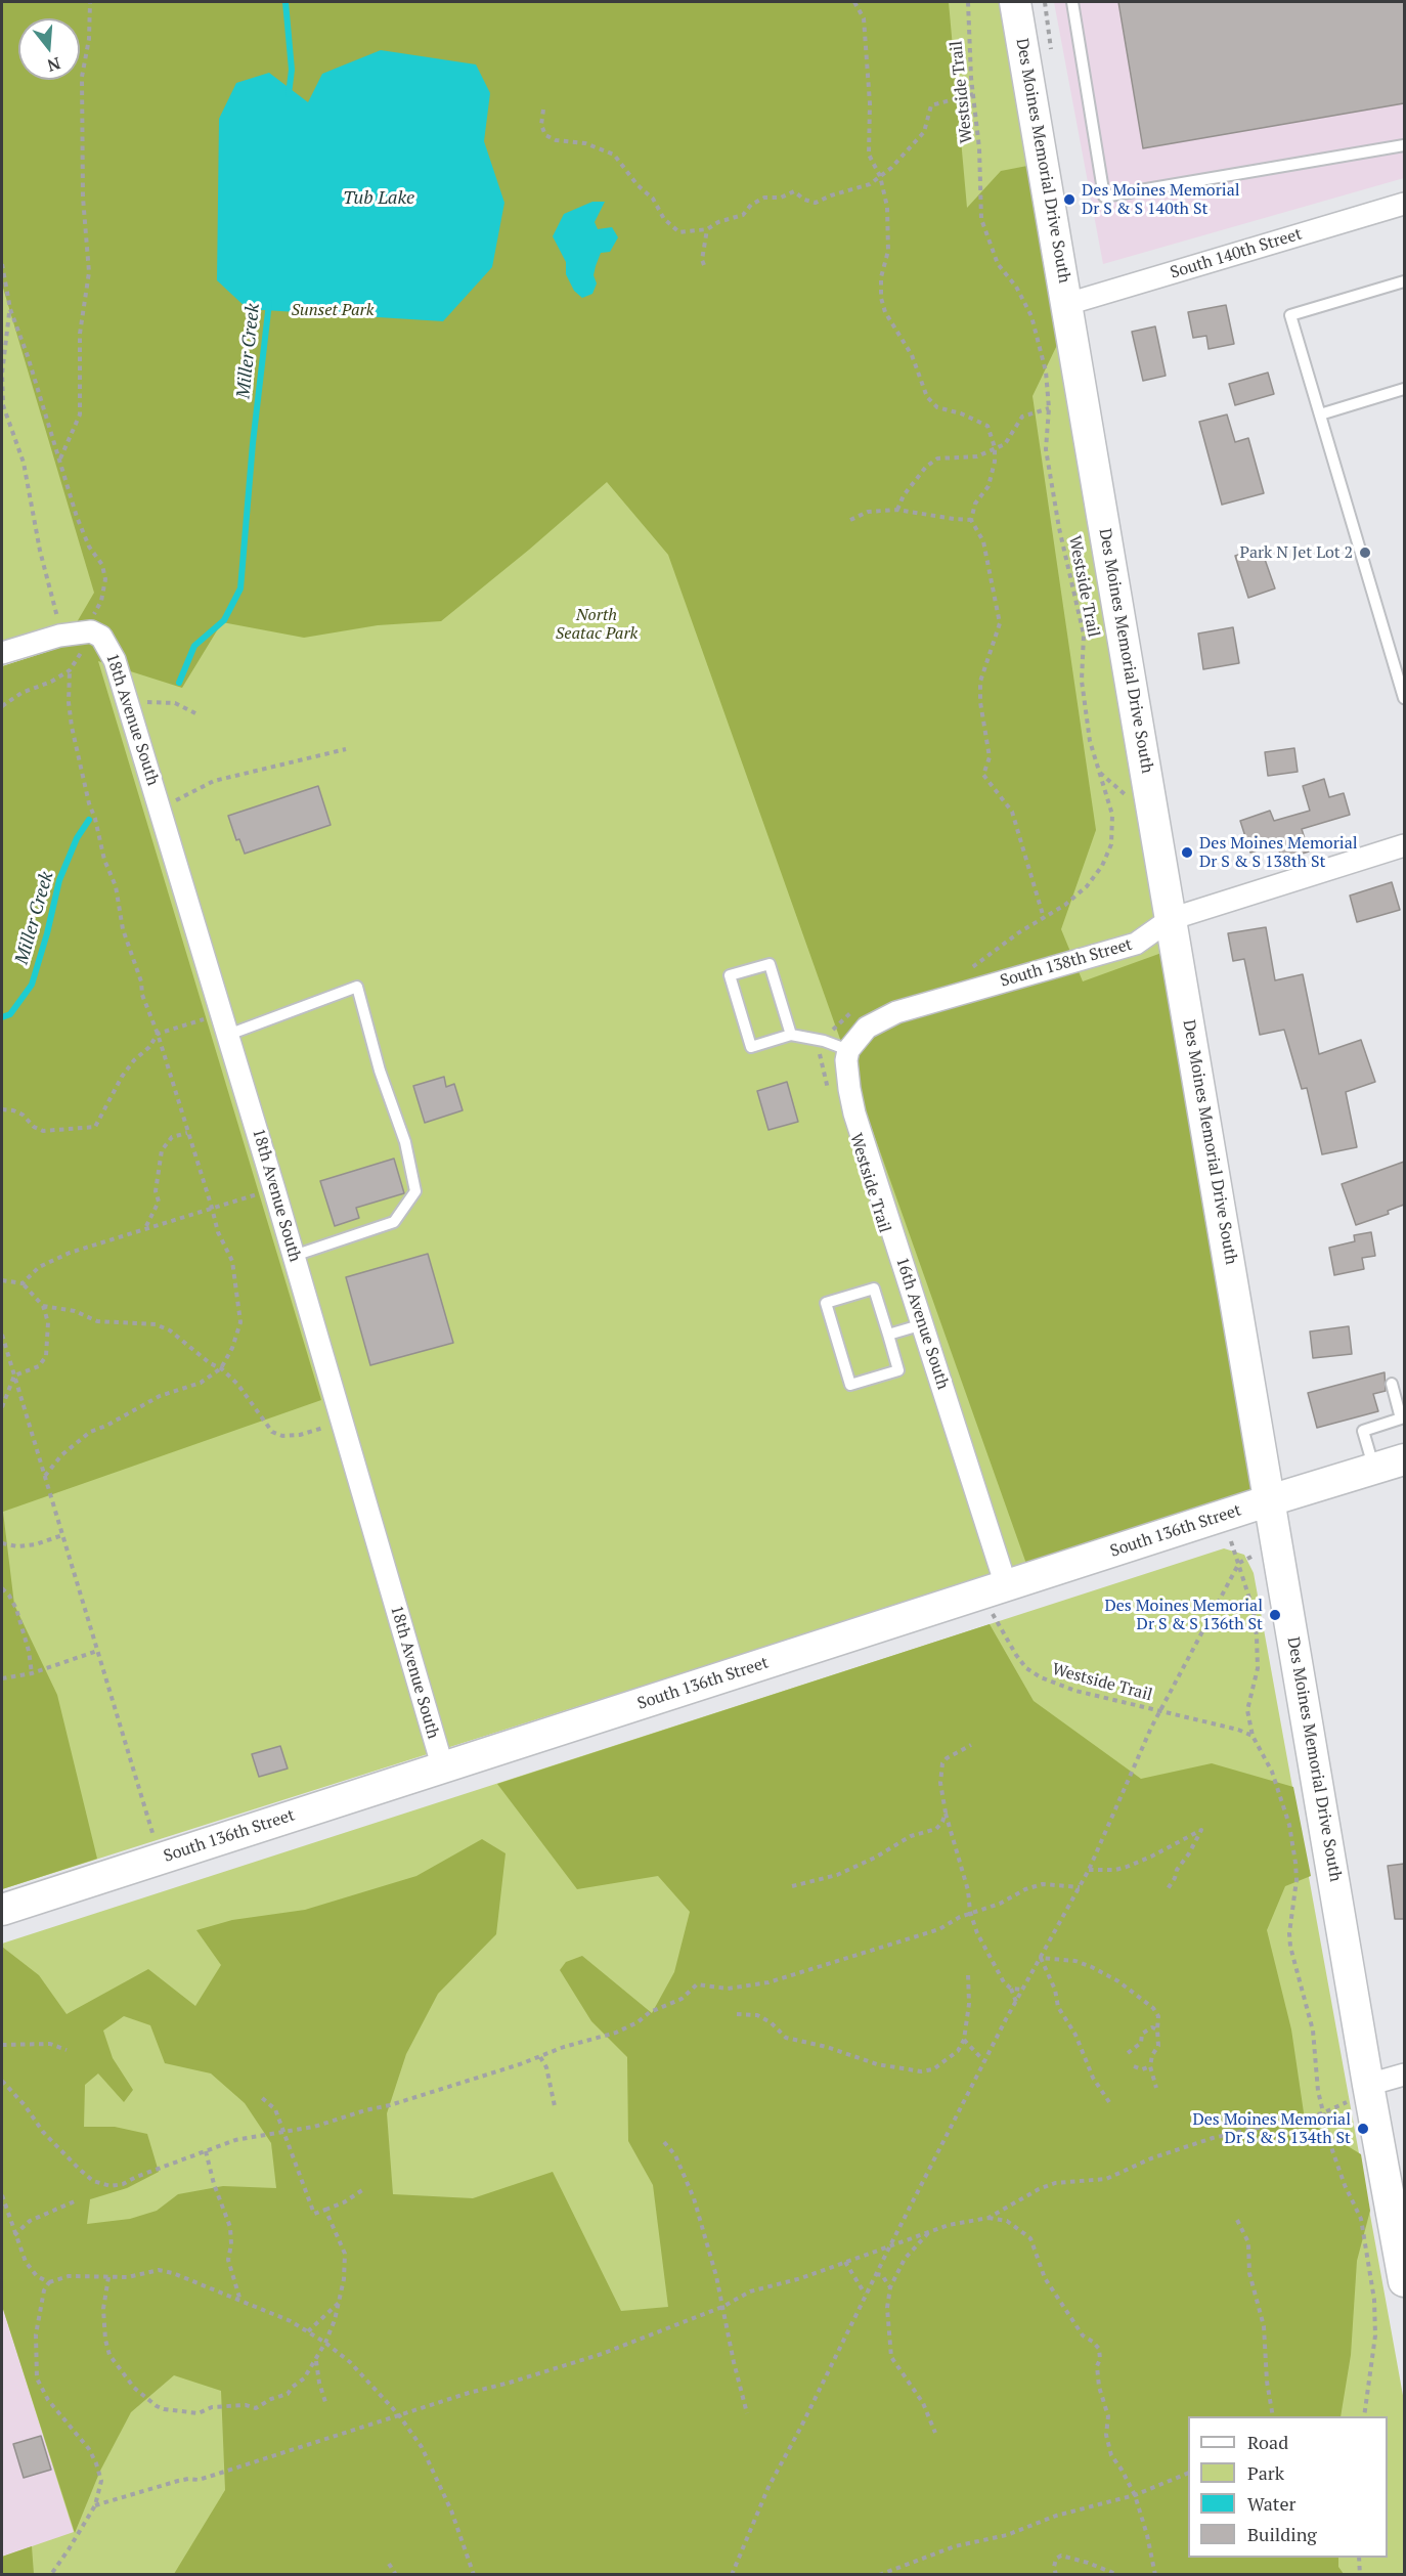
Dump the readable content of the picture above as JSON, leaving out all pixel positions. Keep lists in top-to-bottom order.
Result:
{
  "streets": {
    "main road": ["Des Moines Memorial Drive South", "South 136th Street"],
    "street": [
      "South 140th Street",
      "18th Avenue South",
      "South 138th Street",
      "16th Avenue South"
    ],
    "path": ["Westside Trail"]
  },
  "crossings": [
    ["Westside Trail", "16th Avenue South"],
    ["Westside Trail", "South 136th Street"],
    ["Des Moines Memorial Drive South", "South 140th Street"],
    ["Des Moines Memorial Drive South", "South 138th Street"],
    ["Des Moines Memorial Drive South", "South 136th Street"],
    ["18th Avenue South", "South 136th Street"],
    ["South 138th Street", "16th Avenue South"],
    ["16th Avenue South", "South 136th Street"]
  ],
  "water": ["Tub Lake", "Miller Creek"],
  "parks": ["Sunset Park", "North Seatac Park"],
  "places": [
    "Des Moines Memorial Dr S & S 140th St",
    "Park N Jet Lot 2",
    "Des Moines Memorial Dr S & S 138th St",
    "Des Moines Memorial Dr S & S 136th St",
    "Des Moines Memorial Dr S & S 134th St"
  ],
  "legend": [
    "Road",
    "Park",
    "Water",
    "Building"
  ],
  "north": "bottom"
}
